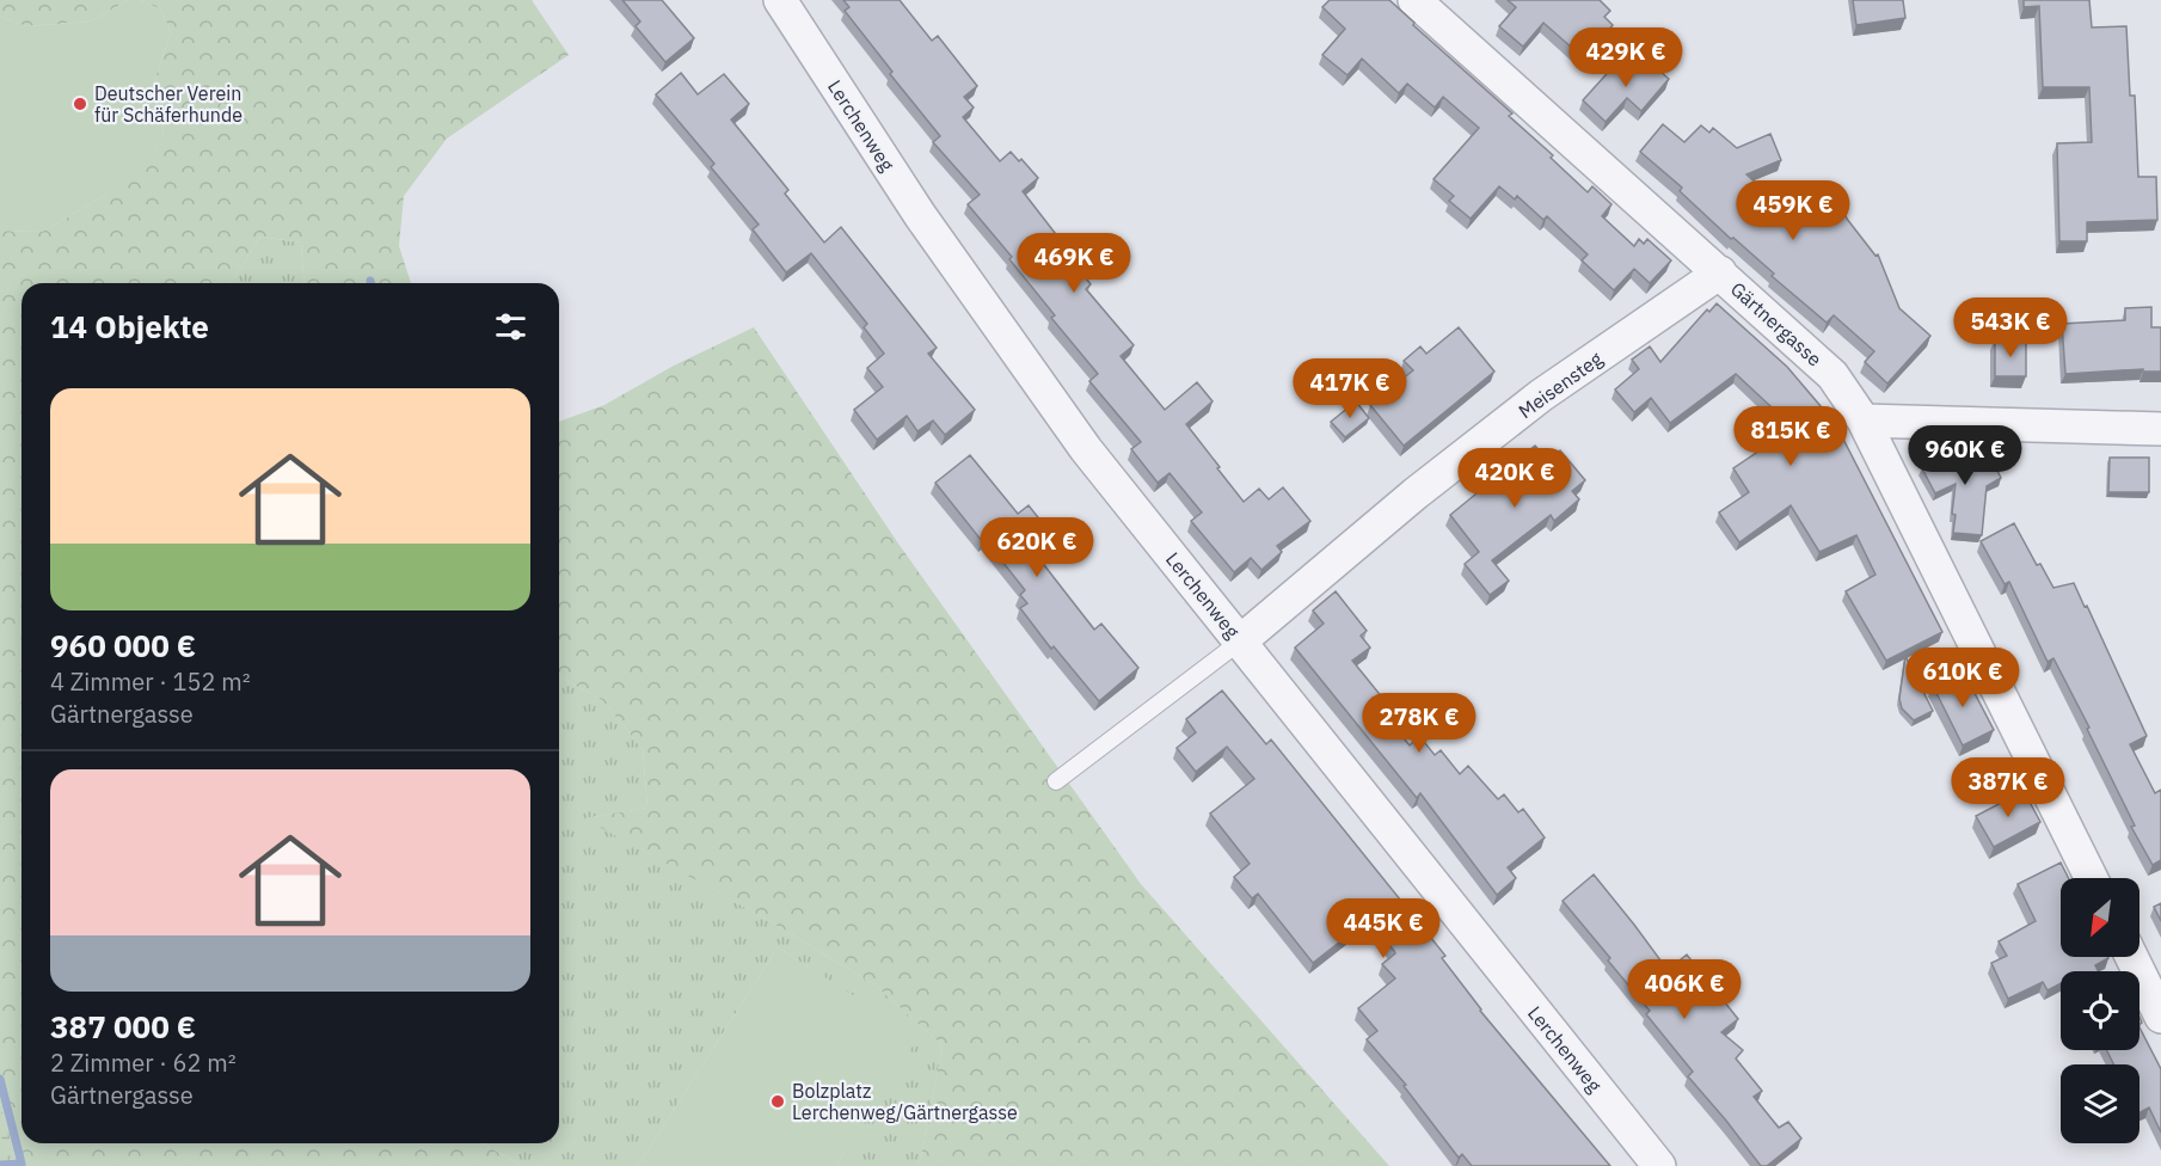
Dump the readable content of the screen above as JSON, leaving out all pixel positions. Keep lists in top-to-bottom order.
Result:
{
  "streets": {
    "street": ["Lerchenweg", "Gärtnergasse", "Meisensteg"]
  },
  "crossings": [
    ["Lerchenweg", "Meisensteg"],
    ["Gärtnergasse", "Meisensteg"]
  ],
  "places": ["Deutscher Verein für Schäferhunde", "Bolzplatz Lerchenweg/Gärtnergasse"],
  "north": "bottom left",
  "page": {
    "price": [
      "429K €",
      "459K €",
      "469K €",
      "543K €",
      "417K €",
      "815K €",
      "960K €",
      "420K €",
      "620K €",
      "610K €",
      "278K €",
      "387K €",
      "445K €",
      "406K €"
    ],
    "heading": "14 Objekte",
    "list": [
      {
        "name": "960 000 €",
        "note": "4 Zimmer · 152 m² · Gärtnergasse"
      },
      {
        "name": "387 000 €",
        "note": "2 Zimmer · 62 m² · Gärtnergasse"
      }
    ]
  }
}
